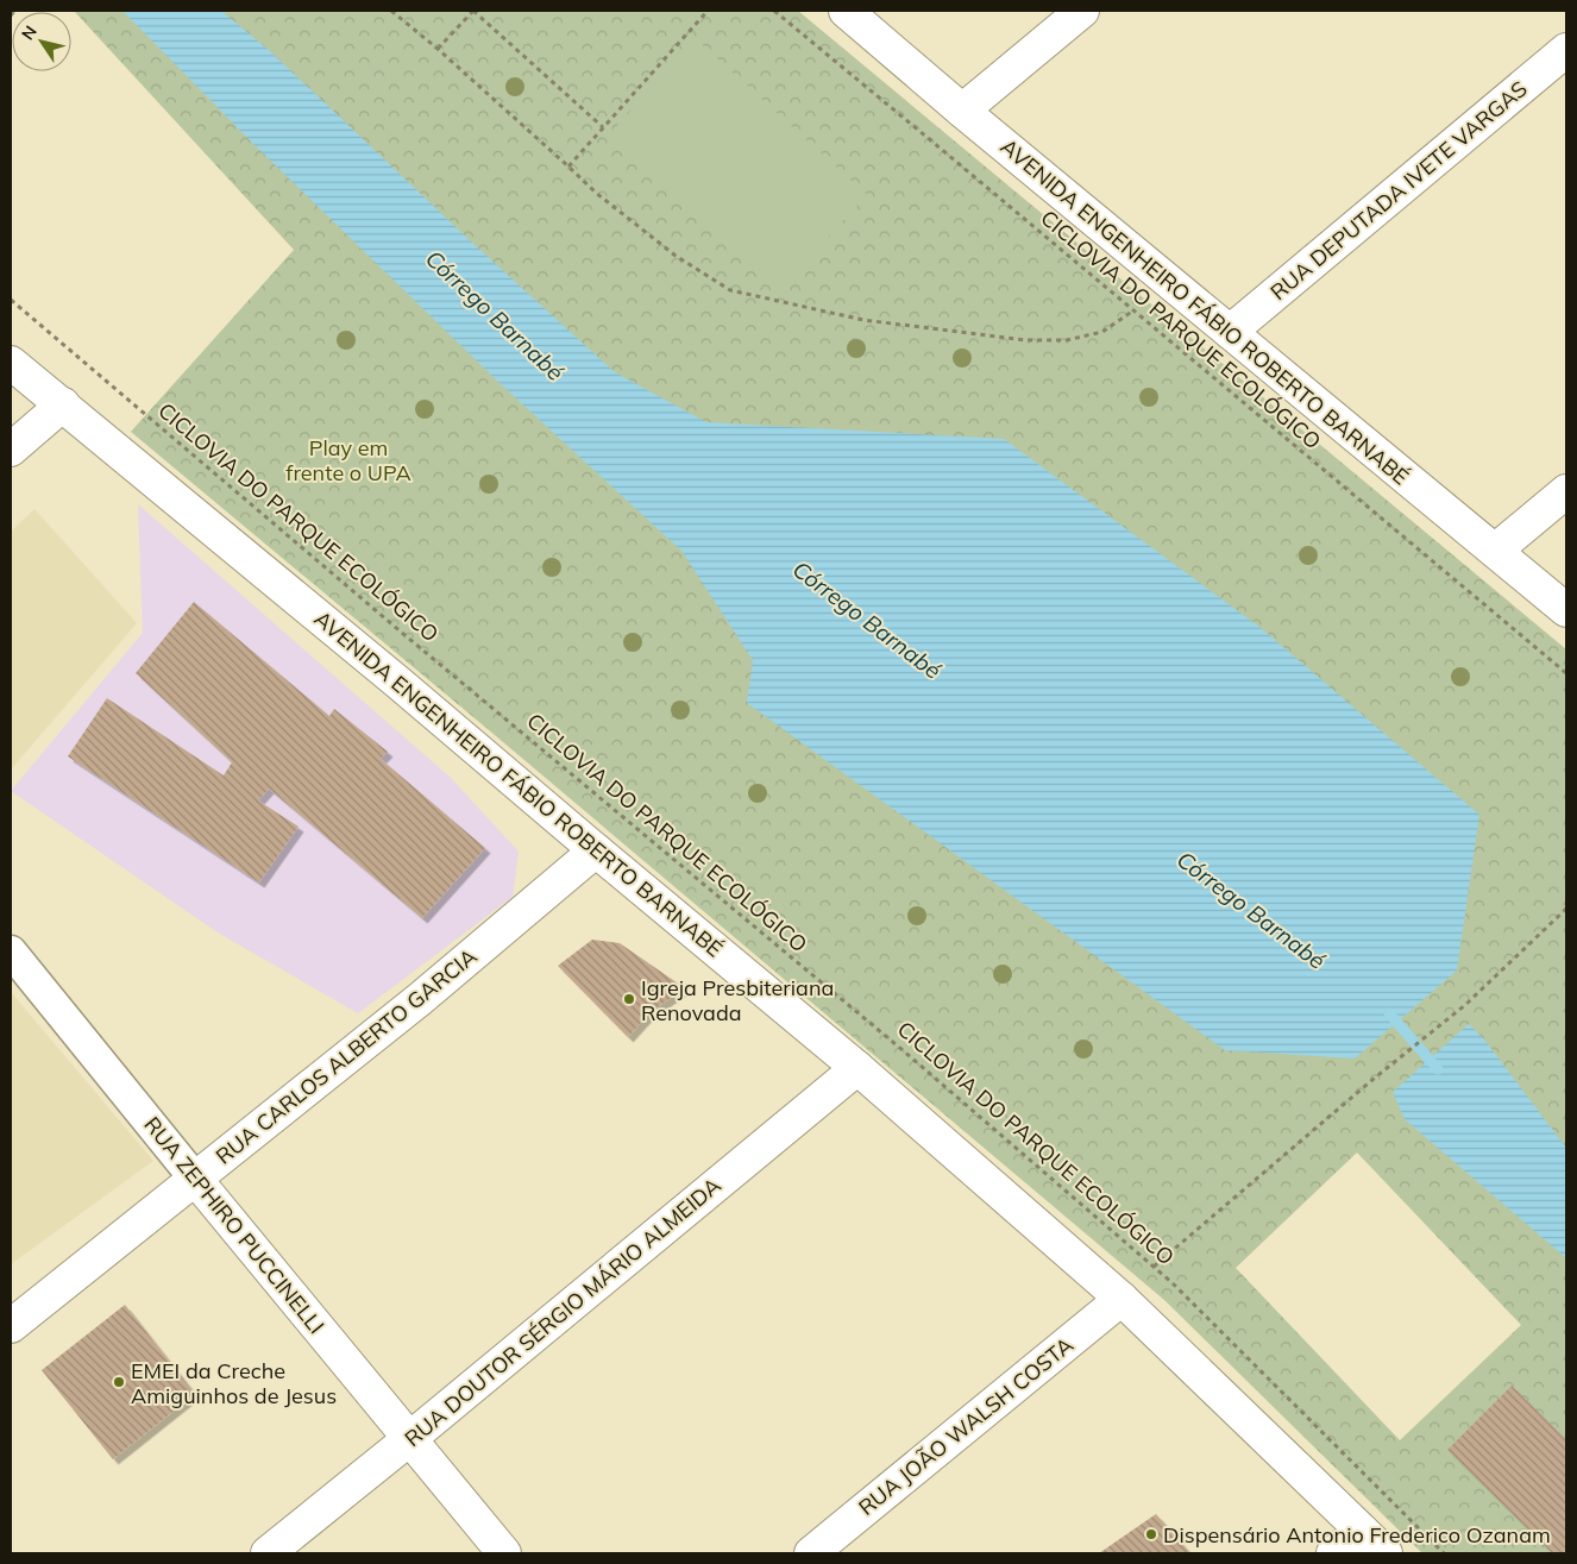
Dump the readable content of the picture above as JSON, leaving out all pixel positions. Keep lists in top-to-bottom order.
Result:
{
  "streets": {
    "street": [
      "RUA DEPUTADA IVETE VARGAS",
      "AVENIDA ENGENHEIRO FÁBIO ROBERTO BARNABÉ",
      "RUA CARLOS ALBERTO GARCIA",
      "RUA ZEPHIRO PUCCINELLI",
      "RUA DOUTOR SÉRGIO MÁRIO ALMEIDA",
      "RUA JOÃO WALSH COSTA"
    ],
    "path": ["CICLOVIA DO PARQUE ECOLÓGICO"]
  },
  "crossings": [
    ["RUA DEPUTADA IVETE VARGAS", "AVENIDA ENGENHEIRO FÁBIO ROBERTO BARNABÉ"],
    ["AVENIDA ENGENHEIRO FÁBIO ROBERTO BARNABÉ", "RUA CARLOS ALBERTO GARCIA"],
    ["AVENIDA ENGENHEIRO FÁBIO ROBERTO BARNABÉ", "RUA DOUTOR SÉRGIO MÁRIO ALMEIDA"],
    ["AVENIDA ENGENHEIRO FÁBIO ROBERTO BARNABÉ", "RUA JOÃO WALSH COSTA"],
    ["RUA CARLOS ALBERTO GARCIA", "RUA ZEPHIRO PUCCINELLI"],
    ["RUA ZEPHIRO PUCCINELLI", "RUA DOUTOR SÉRGIO MÁRIO ALMEIDA"]
  ],
  "water": ["Córrego Barnabé"],
  "parks": ["Play em frente o UPA"],
  "places": ["Igreja Presbiteriana Renovada", "EMEI da Creche Amiguinhos de Jesus", "Dispensário Antonio Frederico Ozanam"],
  "north": "top left"
}
